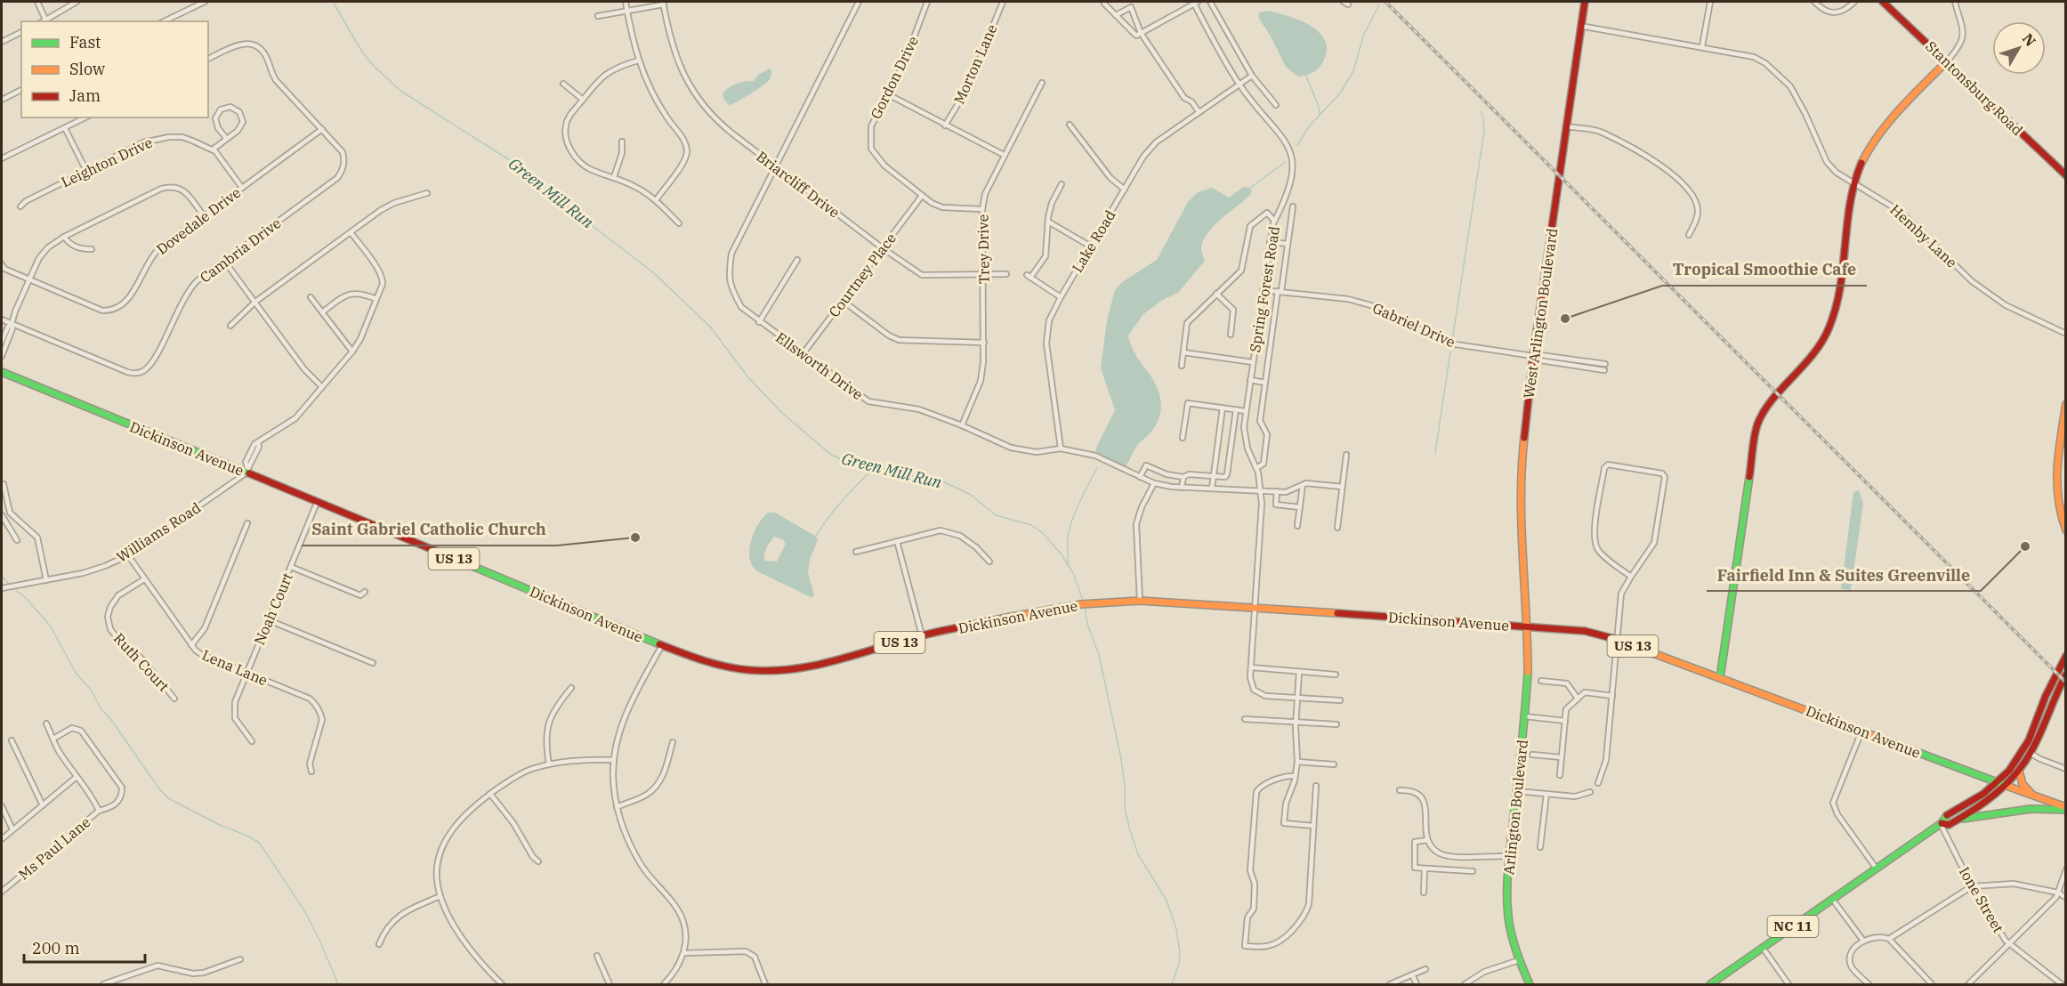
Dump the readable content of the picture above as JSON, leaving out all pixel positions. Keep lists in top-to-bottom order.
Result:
{
  "streets": {
    "main road": [
      "Stantonsburg Road",
      "West Arlington Boulevard",
      "Dickinson Avenue",
      "US 13",
      "Arlington Boulevard",
      "NC 11"
    ],
    "street": [
      "Morton Lane",
      "Gordon Drive",
      "Leighton Drive",
      "Briarcliff Drive",
      "Dovedale Drive",
      "Hemby Lane",
      "Lake Road",
      "Trey Drive",
      "Cambria Drive",
      "Courtney Place",
      "Spring Forest Road",
      "Gabriel Drive",
      "Ellsworth Drive",
      "Williams Road",
      "Noah Court",
      "Ruth Court",
      "Lena Lane",
      "Ms Paul Lane",
      "Ione Street"
    ]
  },
  "crossings": [
    ["Gordon Drive", "Trey Drive"],
    ["Gordon Drive", "Courtney Place"],
    ["Briarcliff Drive", "Trey Drive"],
    ["Briarcliff Drive", "Courtney Place"],
    ["Briarcliff Drive", "Ellsworth Drive"],
    ["Dovedale Drive", "Cambria Drive"],
    ["Hemby Lane", "West Arlington Boulevard"],
    ["Lake Road", "Spring Forest Road"],
    ["Lake Road", "Ellsworth Drive"],
    ["Trey Drive", "Ellsworth Drive"],
    ["Courtney Place", "Ellsworth Drive"],
    ["Spring Forest Road", "Gabriel Drive"],
    ["Spring Forest Road", "Ellsworth Drive"],
    ["Spring Forest Road", "Dickinson Avenue"],
    ["West Arlington Boulevard", "Gabriel Drive"],
    ["West Arlington Boulevard", "Dickinson Avenue"],
    ["West Arlington Boulevard", "Arlington Boulevard"],
    ["Dickinson Avenue", "Williams Road"],
    ["Dickinson Avenue", "Noah Court"],
    ["Dickinson Avenue", "Arlington Boulevard"],
    ["Dickinson Avenue", "NC 11"],
    ["Williams Road", "Lena Lane"],
    ["Noah Court", "Lena Lane"],
    ["Ruth Court", "Lena Lane"],
    ["Ione Street", "NC 11"]
  ],
  "water": ["Green Mill Run"],
  "places": ["Tropical Smoothie Cafe", "Saint Gabriel Catholic Church", "Fairfield Inn & Suites Greenville"],
  "legend": ["Fast", "Slow", "Jam"],
  "scale_bar": "200 m",
  "north": "top right"
}
